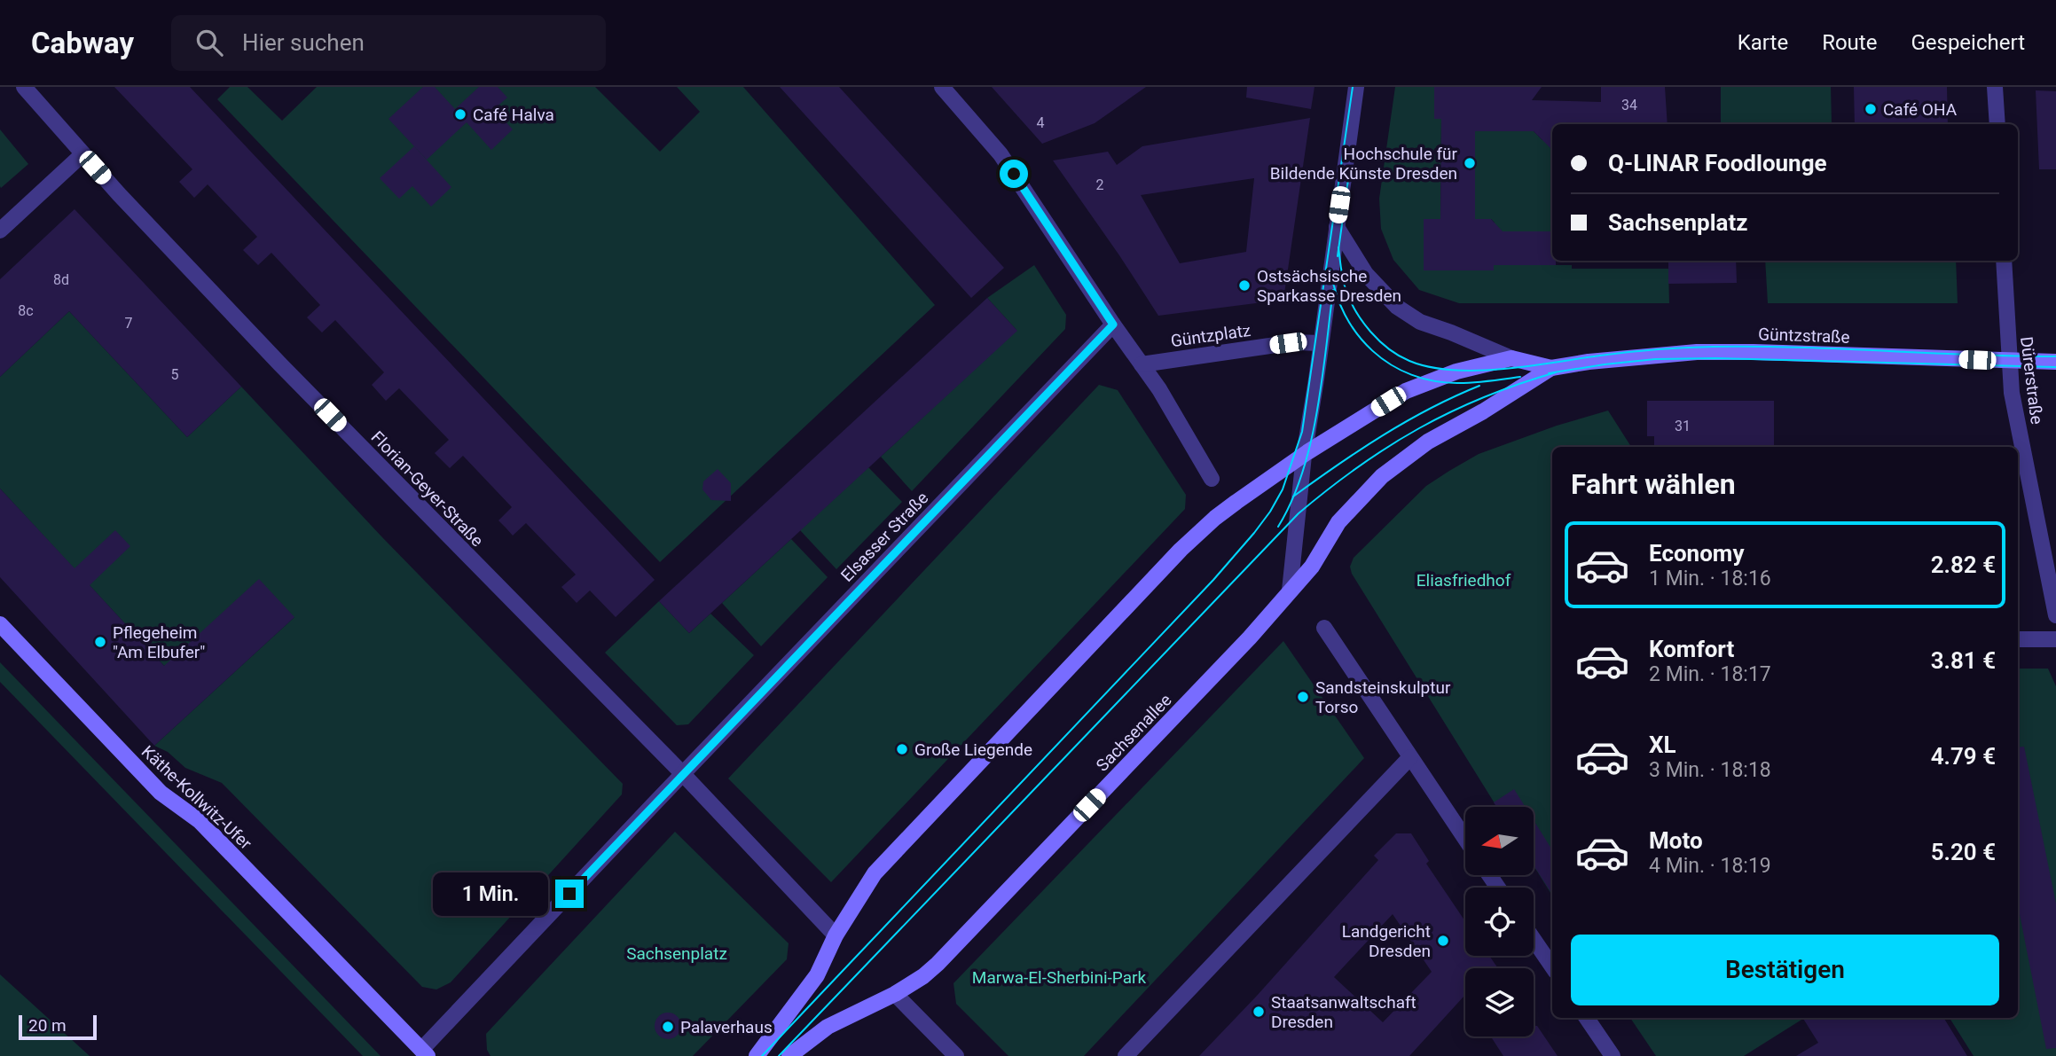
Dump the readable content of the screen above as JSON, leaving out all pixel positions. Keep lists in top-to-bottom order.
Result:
{
  "streets": {
    "main road": ["Güntzstraße", "Sachsenallee", "Käthe-Kollwitz-Ufer"],
    "street": [
      "Güntzplatz",
      "Dürerstraße",
      "Florian-Geyer-Straße",
      "Elsasser Straße"
    ]
  },
  "crossings": [
    ["Güntzstraße", "Dürerstraße"],
    ["Güntzstraße", "Sachsenallee"],
    ["Florian-Geyer-Straße", "Elsasser Straße"]
  ],
  "parks": ["Eliasfriedhof", "Sachsenplatz", "Marwa-El-Sherbini-Park"],
  "places": [
    "Café OHA",
    "Café Halva",
    "Hochschule für Bildende Künste Dresden",
    "Ostsächsische Sparkasse Dresden",
    "Pflegeheim \"Am Elbufer\"",
    "Sandsteinskulptur Torso",
    "Große Liegende",
    "Landgericht Dresden",
    "Staatsanwaltschaft Dresden",
    "Palaverhaus"
  ],
  "house_numbers": [
    "34",
    "4",
    "2",
    "8d",
    "8c",
    "7",
    "5",
    "31"
  ],
  "scale_bar": "20 m",
  "north": "left",
  "page": {
    "header": "Cabway",
    "search": "Hier suchen",
    "nav": ["Karte", "Route", "Gespeichert"],
    "banner": ["Q-LINAR Foodlounge", "Sachsenplatz"],
    "heading": "Fahrt wählen",
    "list": [
      {
        "name": "Economy",
        "note": "1 Min. · 18:16",
        "value": "2.82 €"
      },
      {
        "name": "Komfort",
        "note": "2 Min. · 18:17",
        "value": "3.81 €"
      },
      {
        "name": "XL",
        "note": "3 Min. · 18:18",
        "value": "4.79 €"
      },
      {
        "name": "Moto",
        "note": "4 Min. · 18:19",
        "value": "5.20 €"
      }
    ],
    "bubble": "1 Min.",
    "buttons": "Bestätigen",
    "scale": "20 m"
  }
}
